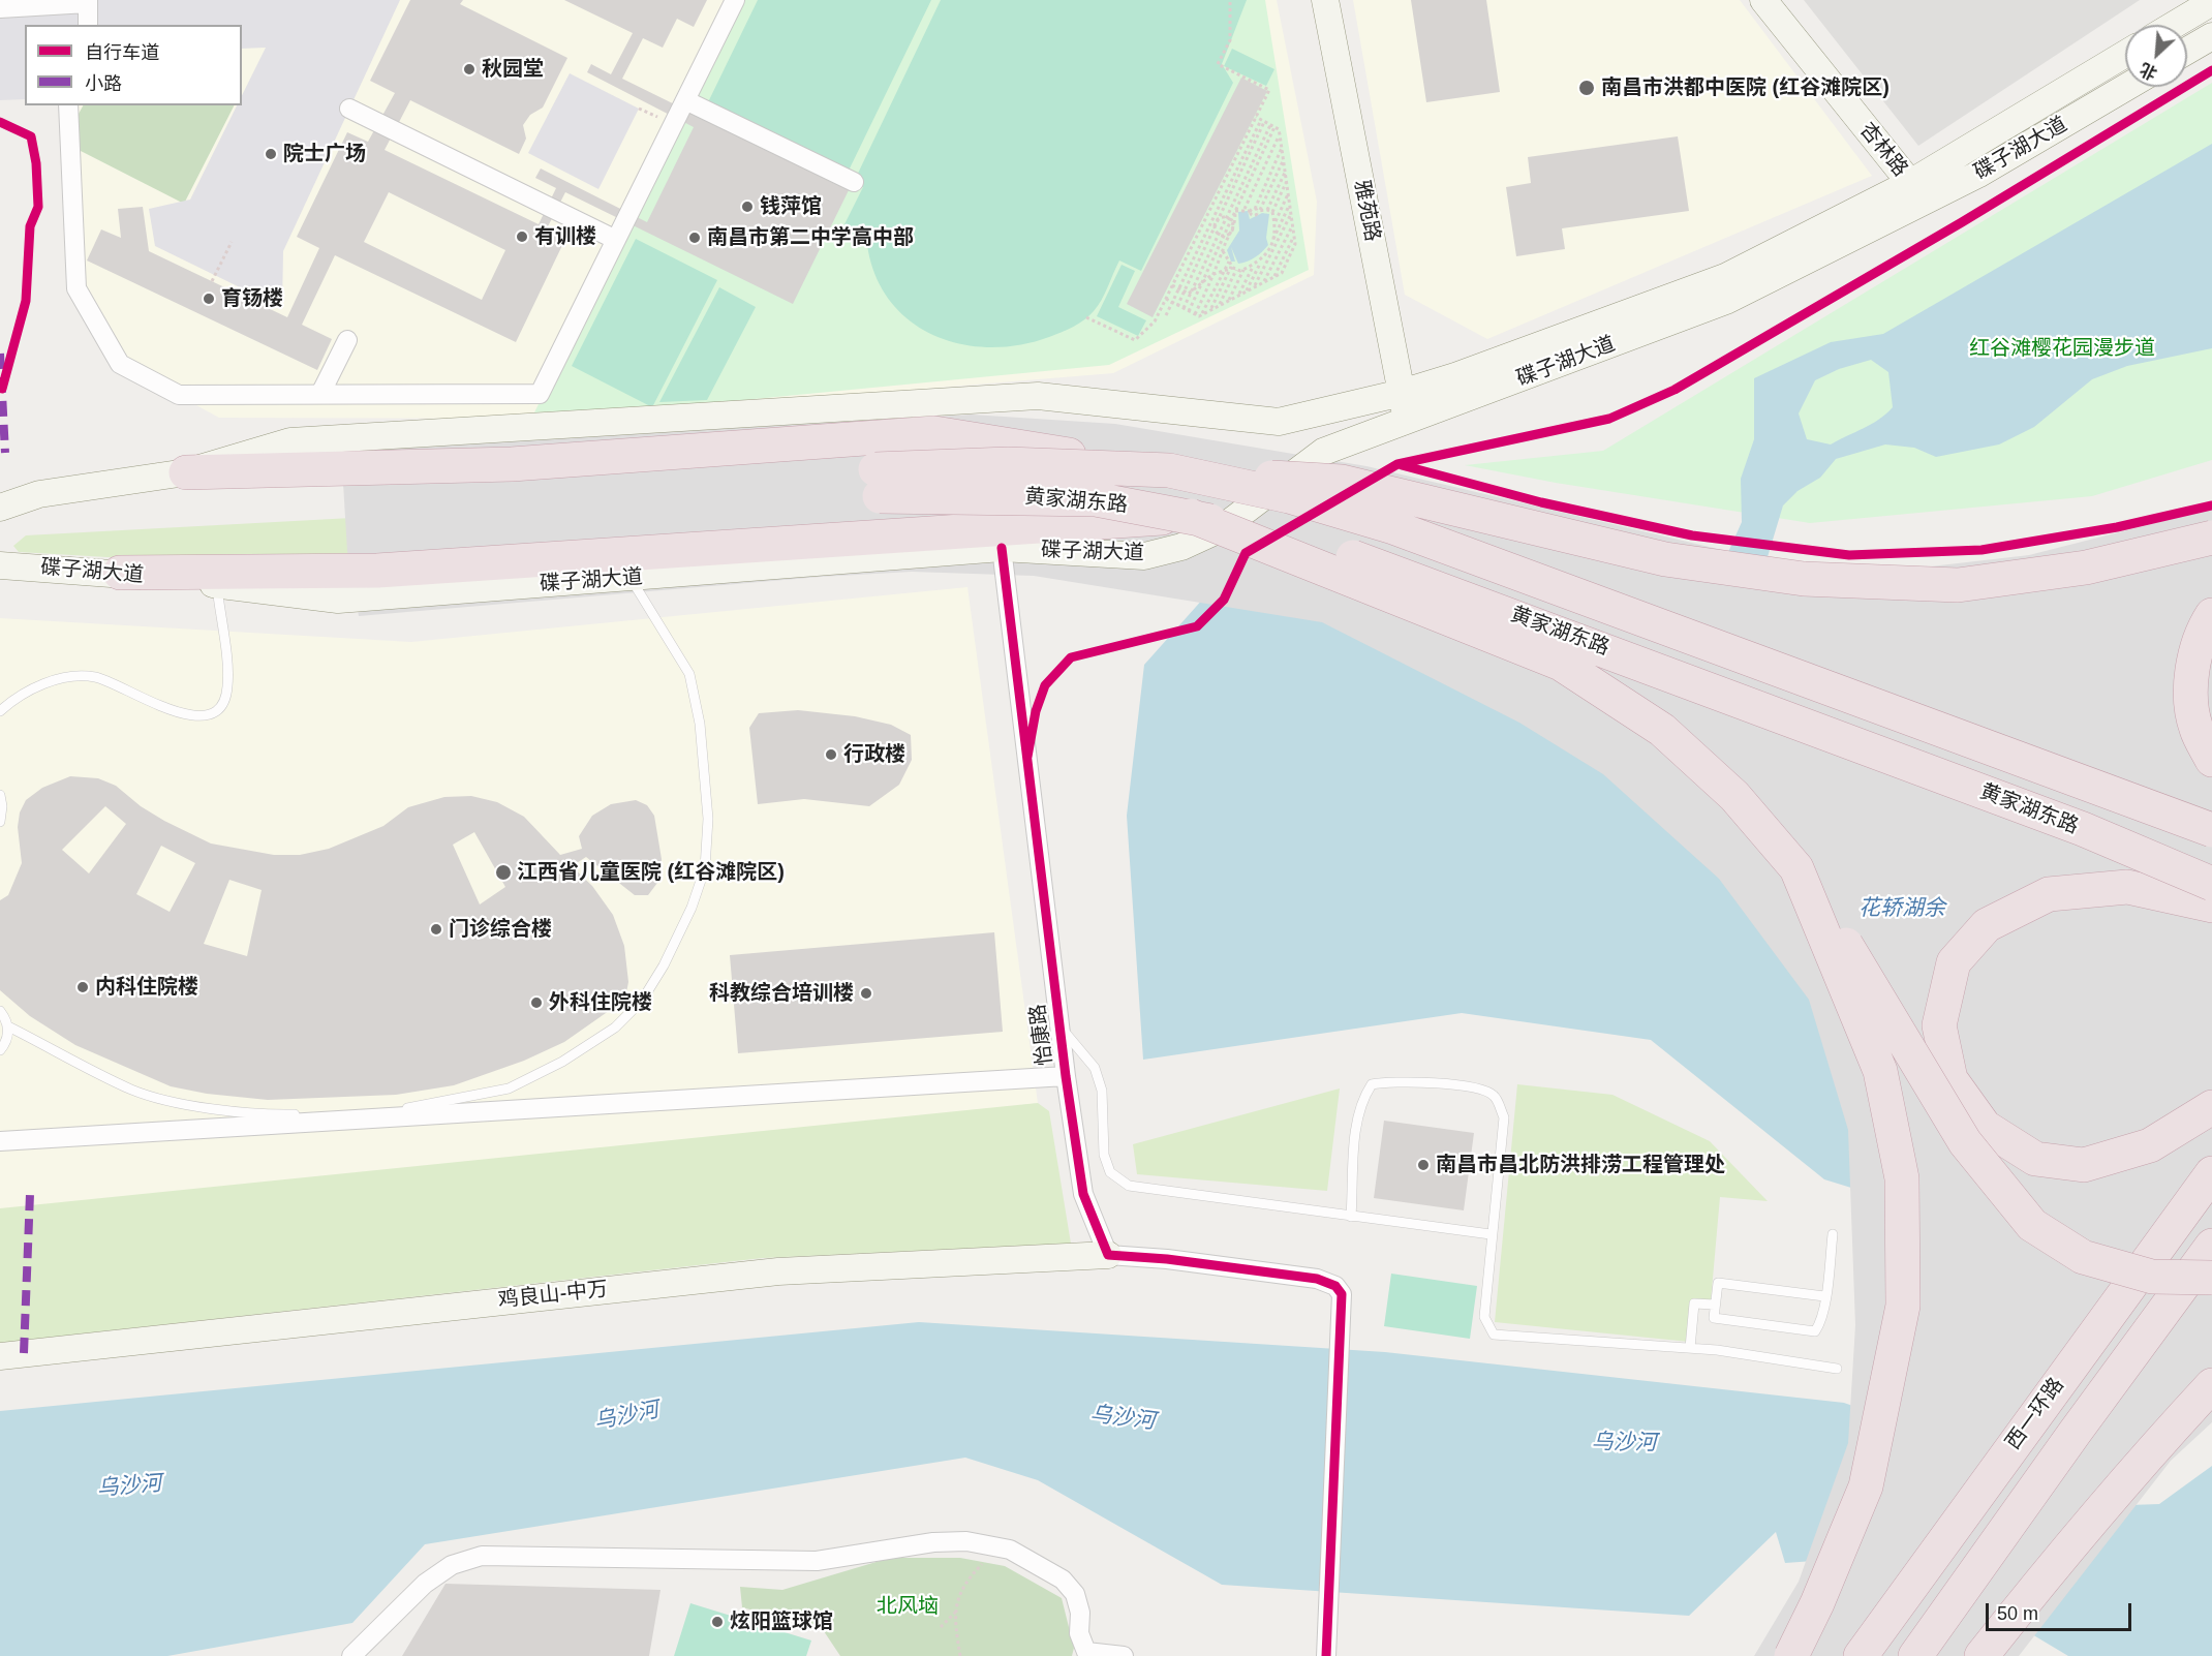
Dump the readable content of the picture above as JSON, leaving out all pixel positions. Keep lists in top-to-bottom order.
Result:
{
  "streets": {
    "highway": ["黄家湖东路", "西一环路"],
    "main road": [
      "碟子湖大道",
      "杏林路",
      "雅苑路",
      "鸡良山-中万"
    ],
    "street": ["怡康路"]
  },
  "crossings": [
    ["碟子湖大道", "杏林路"],
    ["碟子湖大道", "雅苑路"],
    ["碟子湖大道", "怡康路"],
    ["怡康路", "鸡良山-中万"]
  ],
  "water": ["花轿湖余", "乌沙河"],
  "parks": ["红谷滩樱花园漫步道", "北风垴"],
  "places": [
    "秋园堂",
    "南昌市洪都中医院 (红谷滩院区)",
    "院士广场",
    "钱萍馆",
    "有训楼",
    "南昌市第二中学高中部",
    "育钖楼",
    "行政楼",
    "江西省儿童医院 (红谷滩院区)",
    "门诊综合楼",
    "内科住院楼",
    "科教综合培训楼",
    "外科住院楼",
    "南昌市昌北防洪排涝工程管理处",
    "炫阳篮球馆"
  ],
  "legend": ["自行车道", "小路"],
  "scale_bar": "50 m",
  "north": "bottom left"
}
